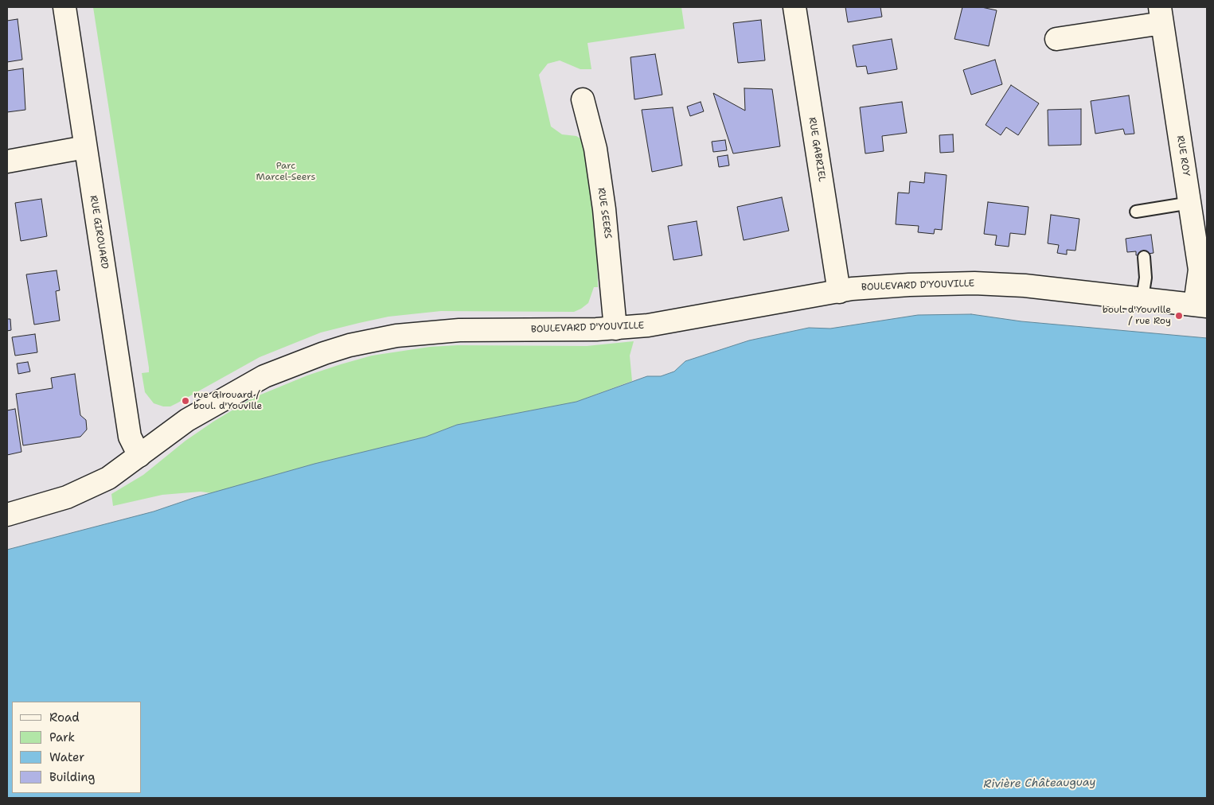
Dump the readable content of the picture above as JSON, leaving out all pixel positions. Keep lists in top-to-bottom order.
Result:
{
  "streets": {
    "street": [
      "RUE GABRIEL",
      "RUE ROY",
      "RUE SEERS",
      "RUE GIROUARD",
      "BOULEVARD D'YOUVILLE"
    ]
  },
  "crossings": [
    ["RUE GABRIEL", "BOULEVARD D'YOUVILLE"],
    ["RUE ROY", "BOULEVARD D'YOUVILLE"],
    ["RUE SEERS", "BOULEVARD D'YOUVILLE"],
    ["RUE GIROUARD", "BOULEVARD D'YOUVILLE"]
  ],
  "water": ["Rivière Châteauguay"],
  "parks": ["Parc Marcel-Seers"],
  "places": ["boul. d'Youville / rue Roy", "rue Girouard / boul. d'Youville"],
  "legend": [
    "Road",
    "Park",
    "Water",
    "Building"
  ]
}
